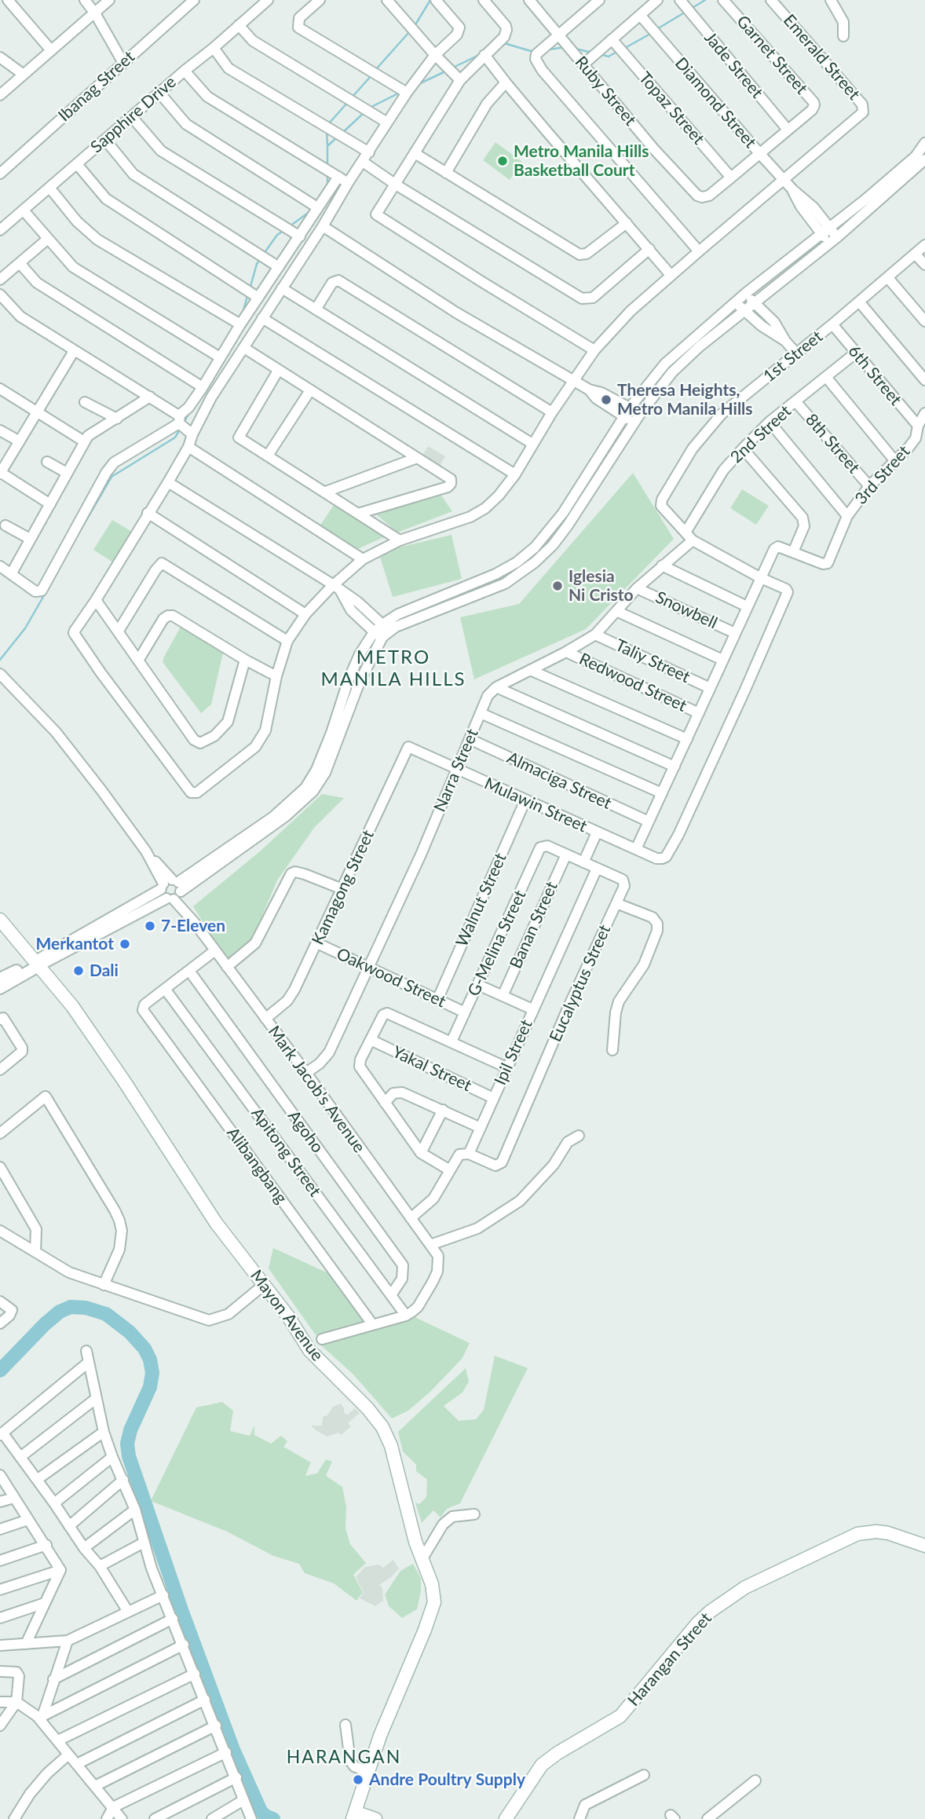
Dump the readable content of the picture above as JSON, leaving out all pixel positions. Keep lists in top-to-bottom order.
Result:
{
  "streets": {
    "main road": ["Mayon Avenue", "Harangan Street"],
    "street": [
      "Garnet Street",
      "Emerald Street",
      "Jade Street",
      "Ibanag Street",
      "Ruby Street",
      "Diamond Street",
      "Topaz Street",
      "Sapphire Drive",
      "1st Street",
      "6th Street",
      "2nd Street",
      "8th Street",
      "3rd Street",
      "Snowbell",
      "Taliy Street",
      "Redwood Street",
      "Narra Street",
      "Almaciga Street",
      "Mulawin Street",
      "Kamagong Street",
      "Walnut Street",
      "Banan Street",
      "G-Melina Street",
      "Oakwood Street",
      "Eucalyptus Street",
      "Ipil Street",
      "Yakal Street",
      "Mark Jacob's Avenue",
      "Agoho",
      "Apitong Street",
      "Alibangbang"
    ]
  },
  "crossings": [
    ["Garnet Street", "Jade Street"],
    ["Garnet Street", "Ruby Street"],
    ["Garnet Street", "Diamond Street"],
    ["Emerald Street", "Diamond Street"],
    ["Ruby Street", "Diamond Street"],
    ["Ruby Street", "Topaz Street"],
    ["1st Street", "6th Street"],
    ["1st Street", "2nd Street"],
    ["6th Street", "2nd Street"],
    ["6th Street", "3rd Street"],
    ["2nd Street", "8th Street"],
    ["8th Street", "3rd Street"],
    ["Snowbell", "Narra Street"],
    ["Taliy Street", "Narra Street"],
    ["Redwood Street", "Narra Street"],
    ["Narra Street", "Almaciga Street"],
    ["Narra Street", "Mulawin Street"],
    ["Narra Street", "Oakwood Street"],
    ["Narra Street", "Mark Jacob's Avenue"],
    ["Mulawin Street", "Kamagong Street"],
    ["Mulawin Street", "Walnut Street"],
    ["Kamagong Street", "Oakwood Street"],
    ["Kamagong Street", "Mark Jacob's Avenue"],
    ["Walnut Street", "Oakwood Street"],
    ["Banan Street", "Eucalyptus Street"],
    ["G-Melina Street", "Oakwood Street"],
    ["G-Melina Street", "Eucalyptus Street"],
    ["Eucalyptus Street", "Ipil Street"],
    ["Ipil Street", "Yakal Street"],
    ["Ipil Street", "Mark Jacob's Avenue"],
    ["Mark Jacob's Avenue", "Apitong Street"],
    ["Agoho", "Apitong Street"],
    ["Apitong Street", "Alibangbang"]
  ],
  "districts": ["METRO MANILA HILLS", "HARANGAN"],
  "places": [
    "Metro Manila Hills Basketball Court",
    "Theresa Heights, Metro Manila Hills",
    "Iglesia Ni Cristo",
    "7-Eleven",
    "Merkantot",
    "Dali",
    "Andre Poultry Supply"
  ]
}
